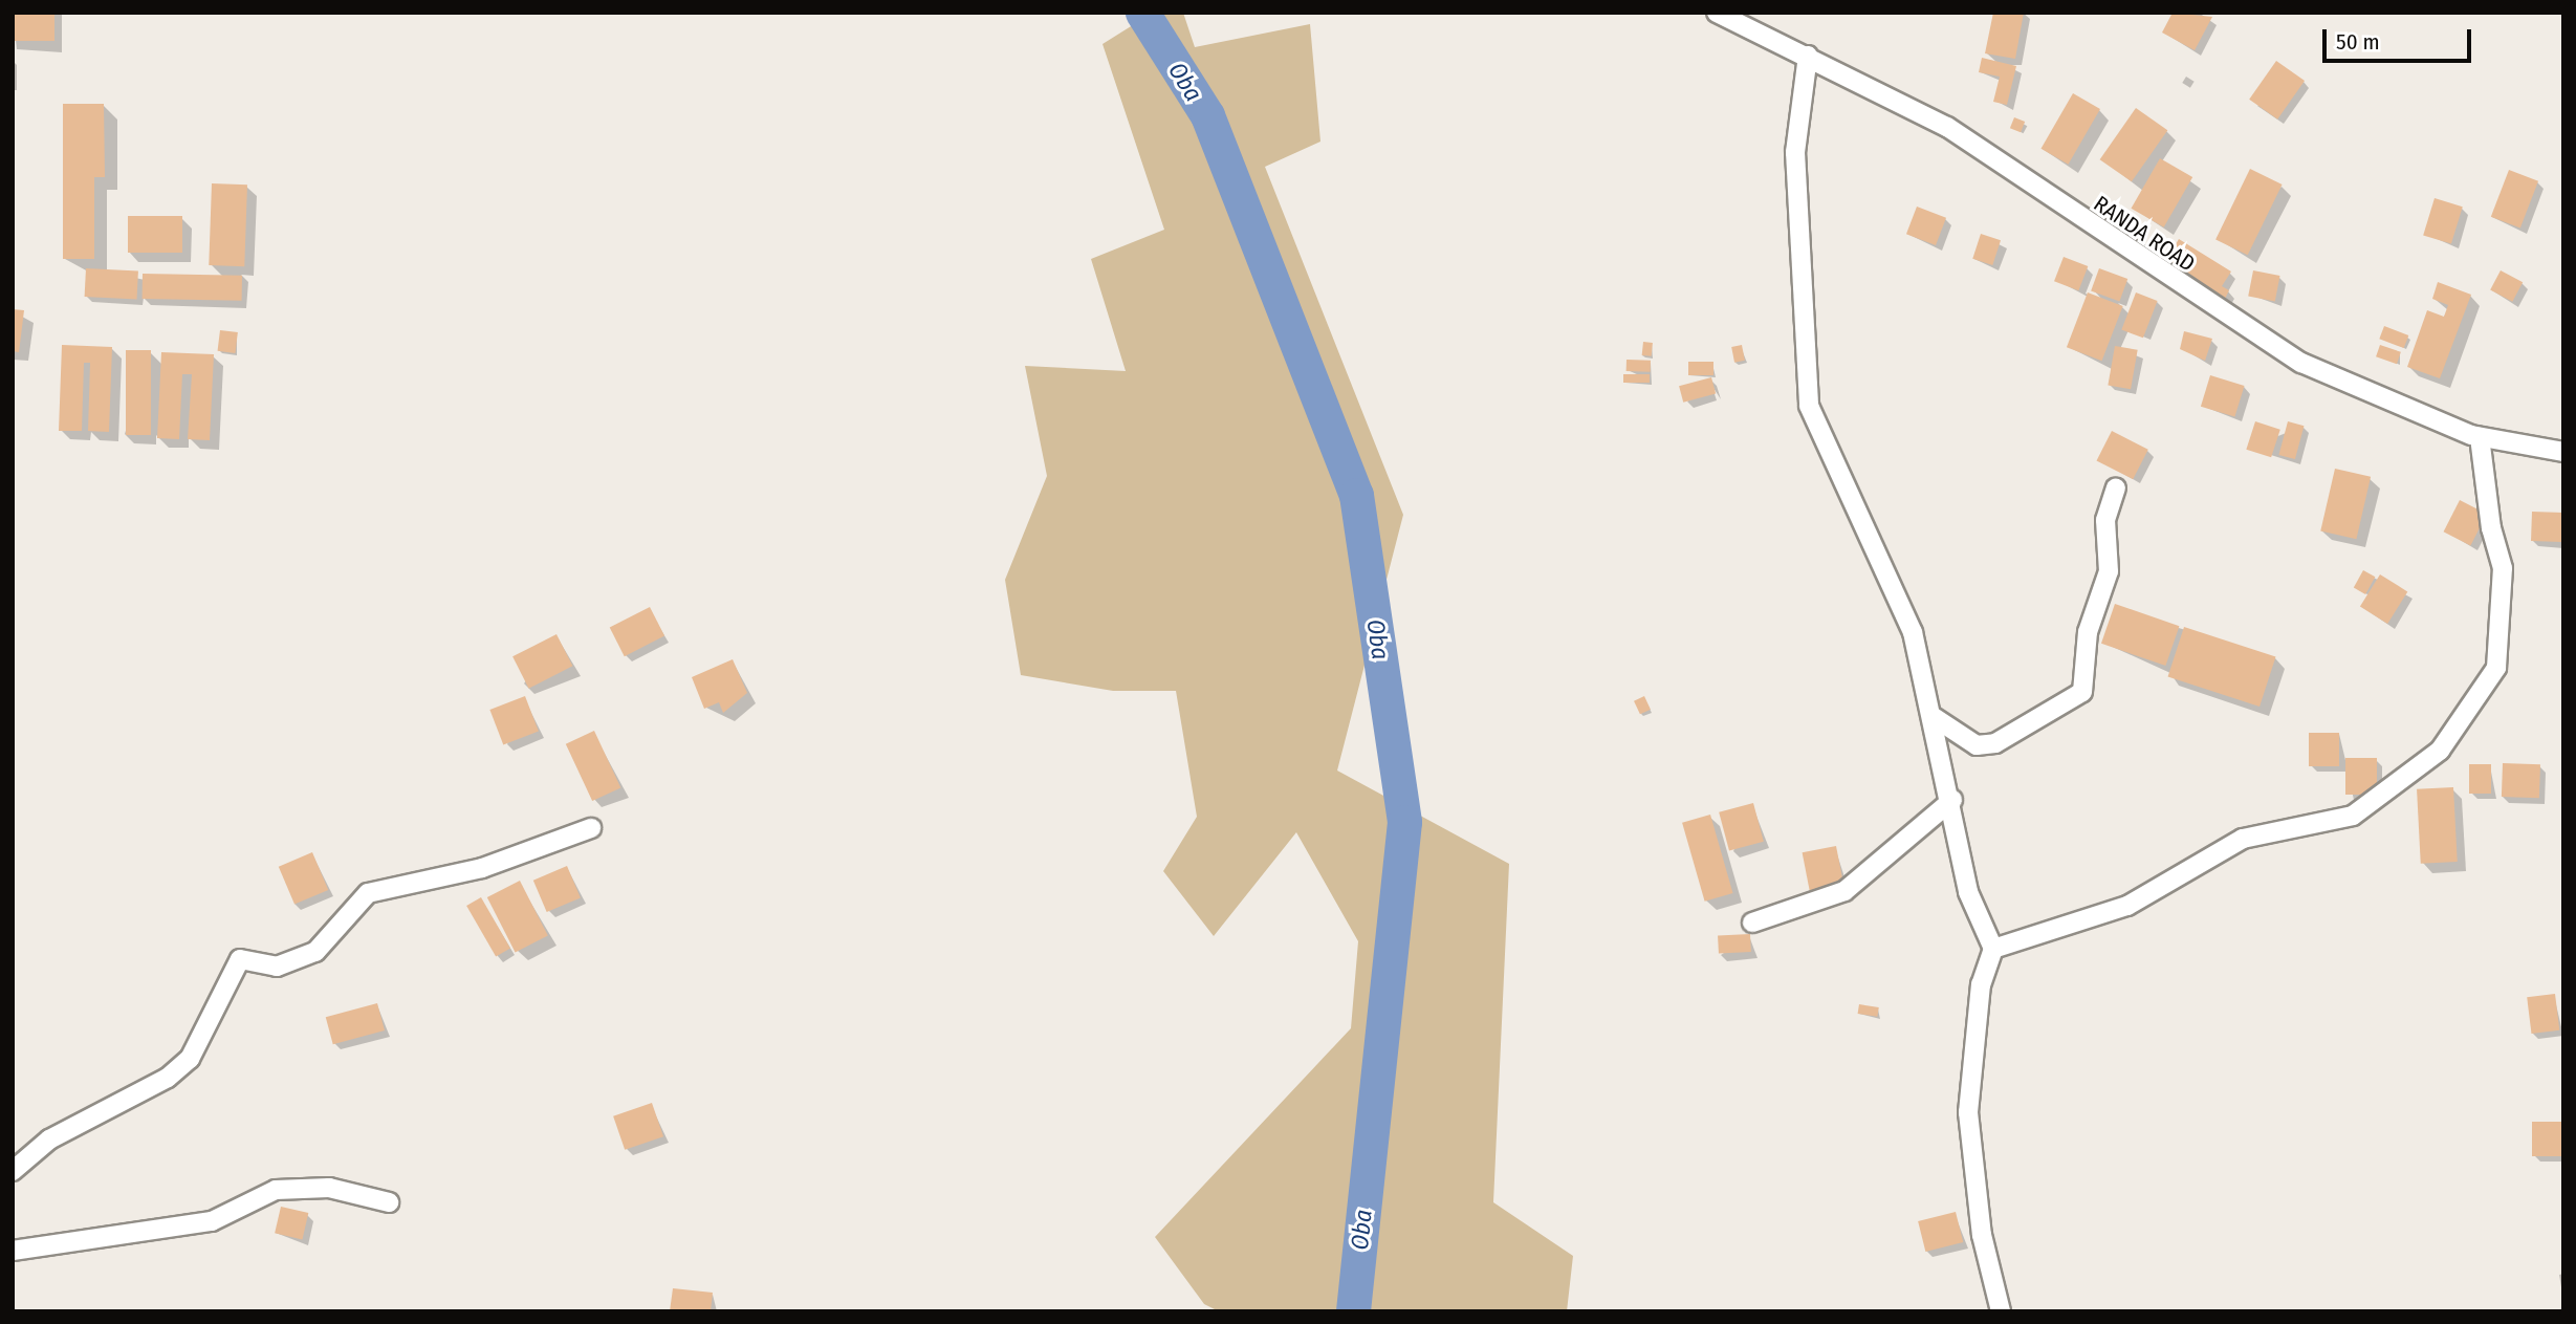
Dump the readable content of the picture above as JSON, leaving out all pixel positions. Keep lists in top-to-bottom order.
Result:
{
  "streets": {
    "street": ["RANDA ROAD"]
  },
  "water": ["Oba"],
  "scale_bar": "50 m"
}
